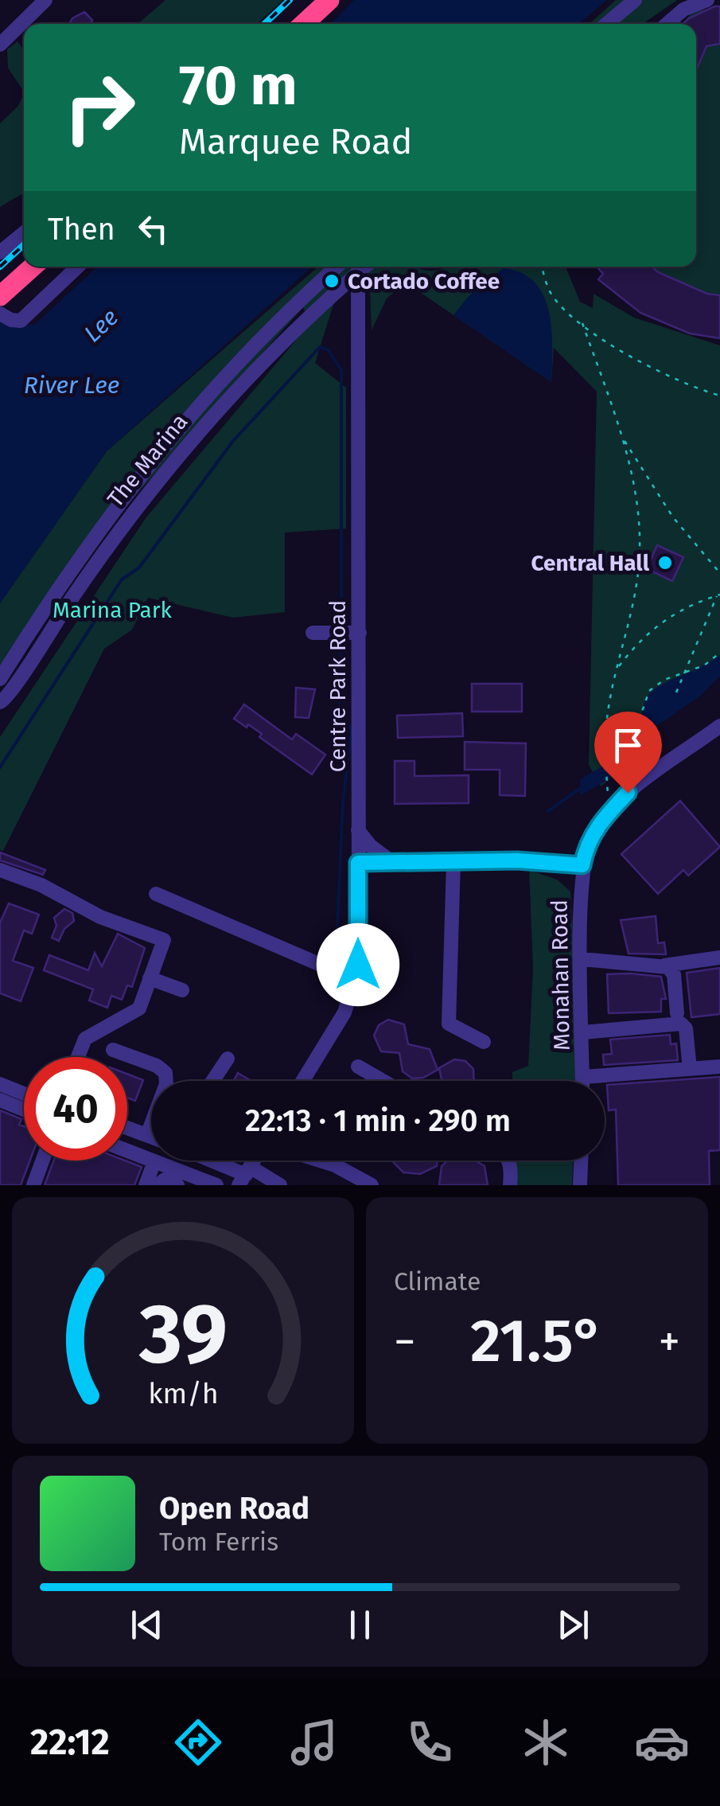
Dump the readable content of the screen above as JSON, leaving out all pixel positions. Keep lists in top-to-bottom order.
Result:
{
  "streets": {
    "street": ["The Marina", "Centre Park Road", "Monahan Road"]
  },
  "water": ["Lee", "River Lee"],
  "parks": ["Marina Park"],
  "places": ["Cortado Coffee", "Central Hall"],
  "page": {
    "turn": ["70 m", "Marquee Road"],
    "then": "Then",
    "limit": "40",
    "trip": "22:13 · 1 min · 290 m",
    "tile": "Climate",
    "heat": ["−", "21.5°", "+"],
    "song": ["Open Road", "Tom Ferris"],
    "tabs": "22:12",
    "gauge": ["39", "km/h"]
  }
}
